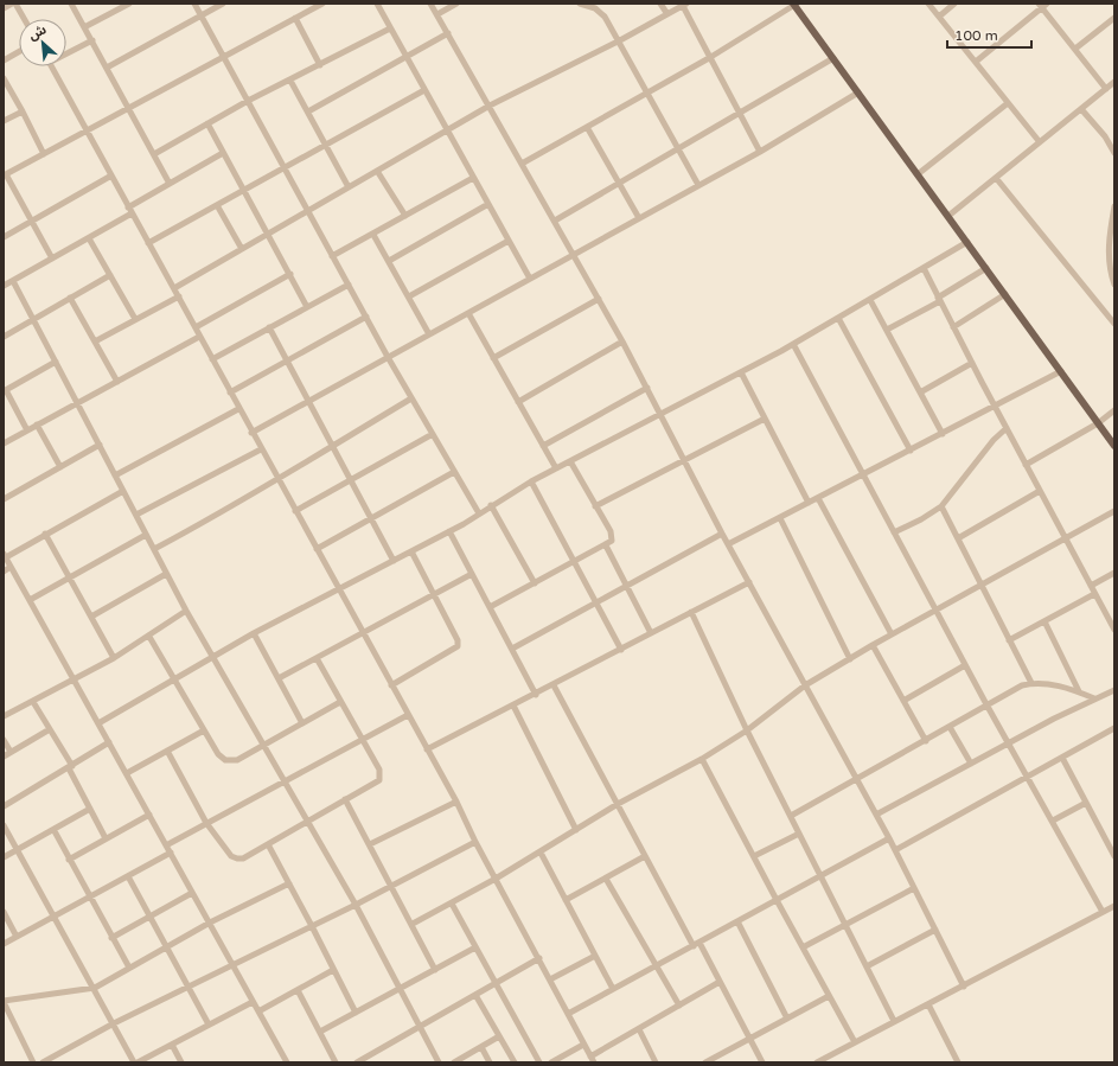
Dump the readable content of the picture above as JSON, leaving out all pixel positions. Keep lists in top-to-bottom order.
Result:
{
  "scale_bar": "100 m",
  "north": "top left"
}
